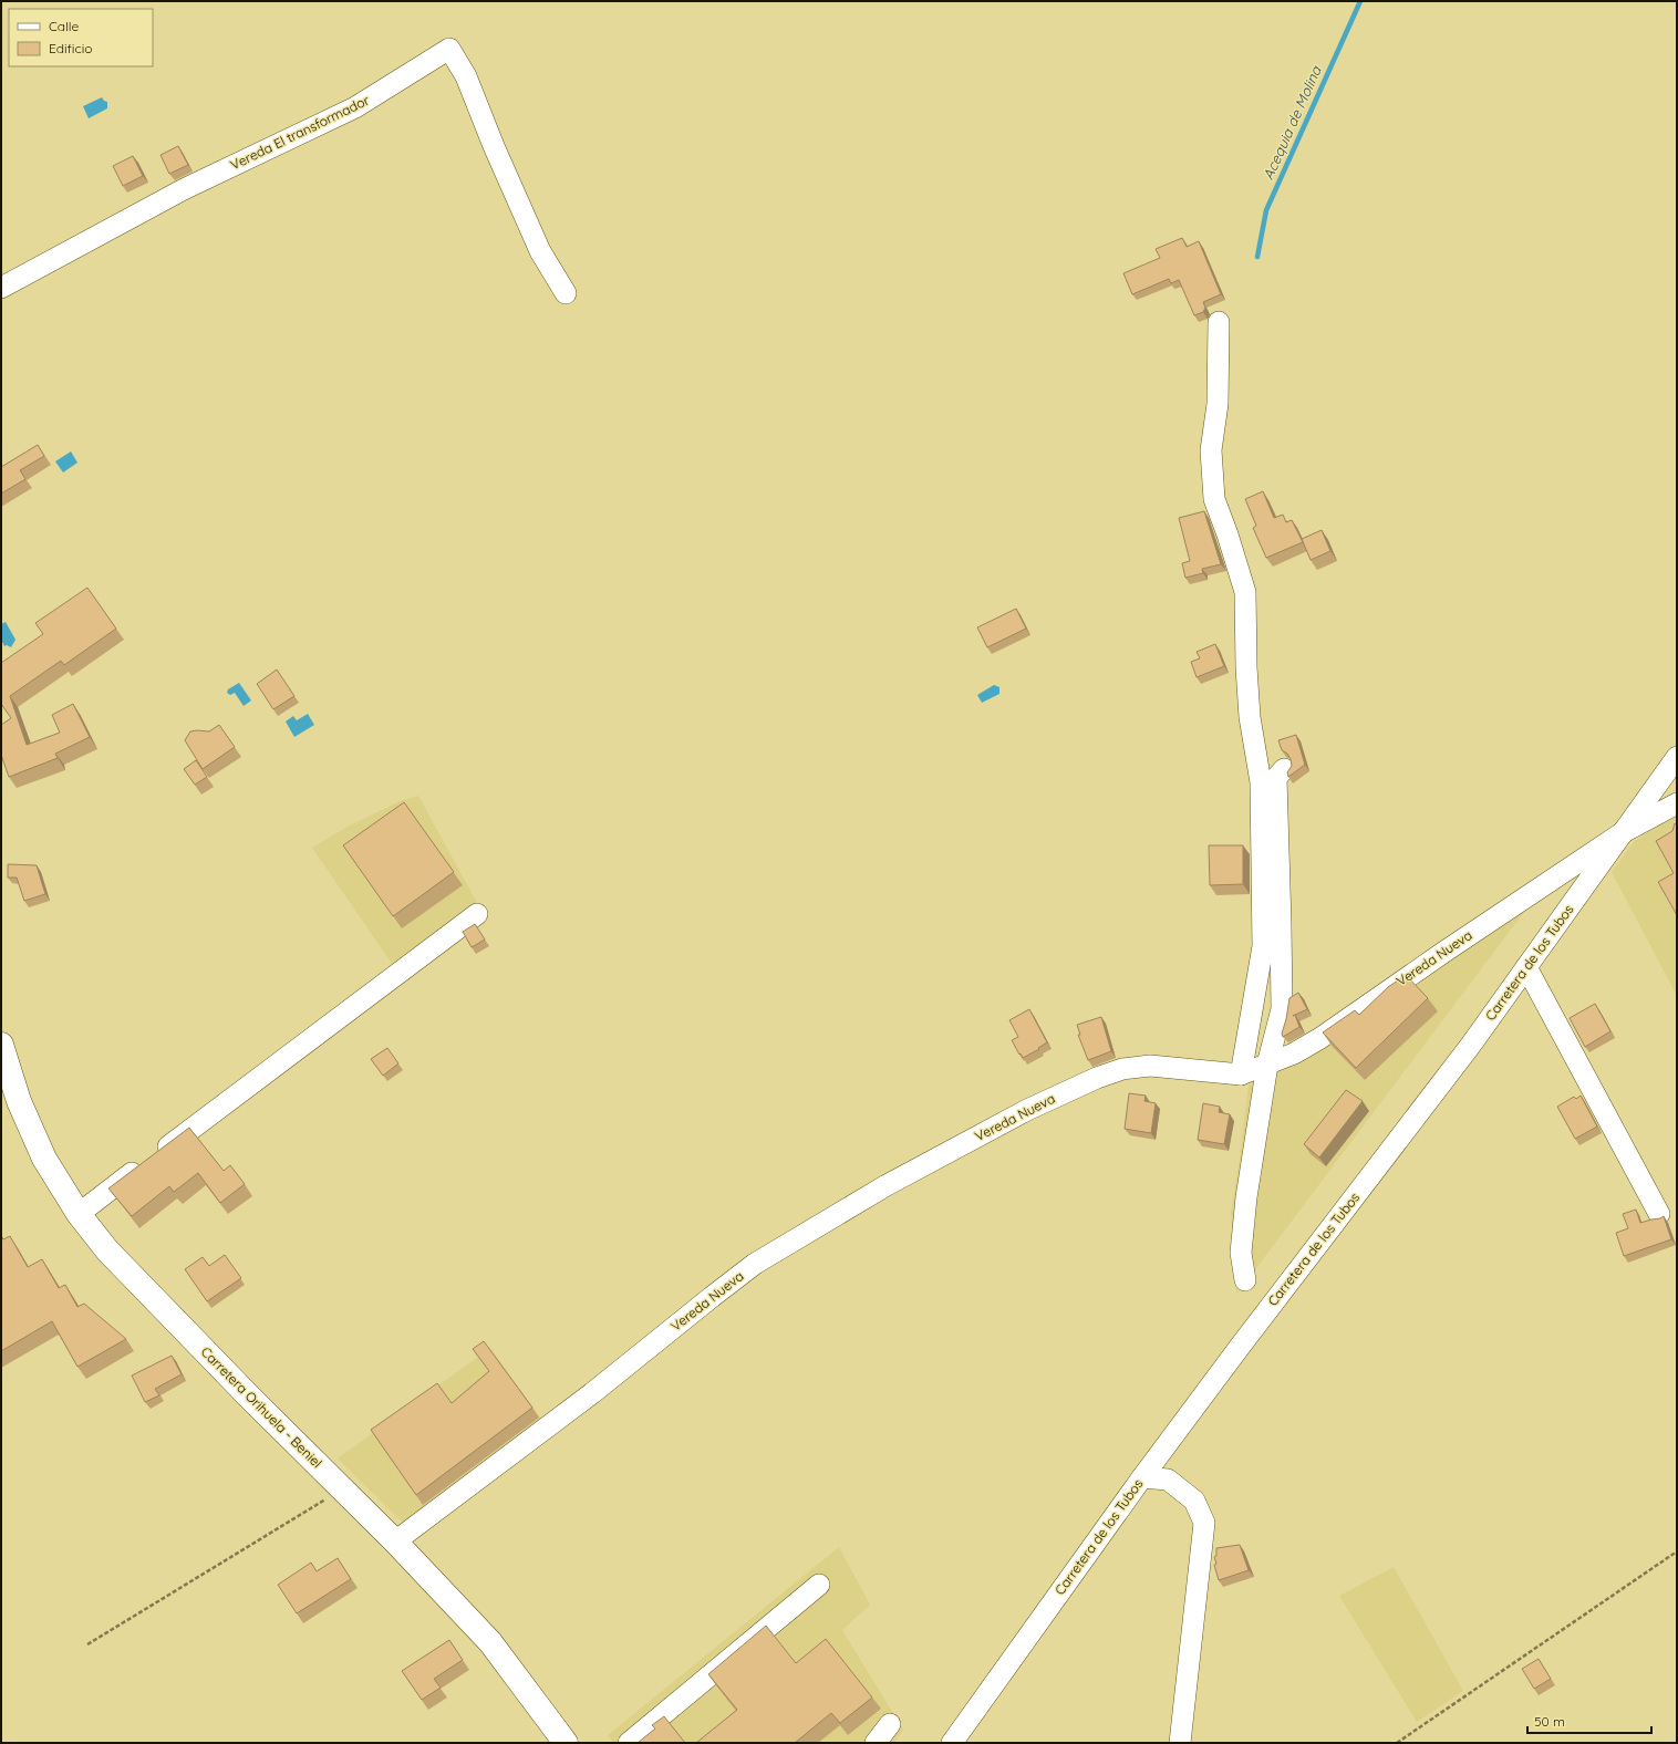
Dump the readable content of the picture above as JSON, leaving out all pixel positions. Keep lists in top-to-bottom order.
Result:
{
  "streets": {
    "main road": ["Carretera Orihuela - Beniel"],
    "street": ["Vereda El transformador", "Vereda Nueva", "Carretera de los Tubos"]
  },
  "crossings": [
    ["Vereda Nueva", "Carretera de los Tubos"],
    ["Vereda Nueva", "Carretera Orihuela - Beniel"]
  ],
  "water": ["Acequia de Molina"],
  "legend": ["Calle", "Edificio"],
  "scale_bar": "50 m"
}
